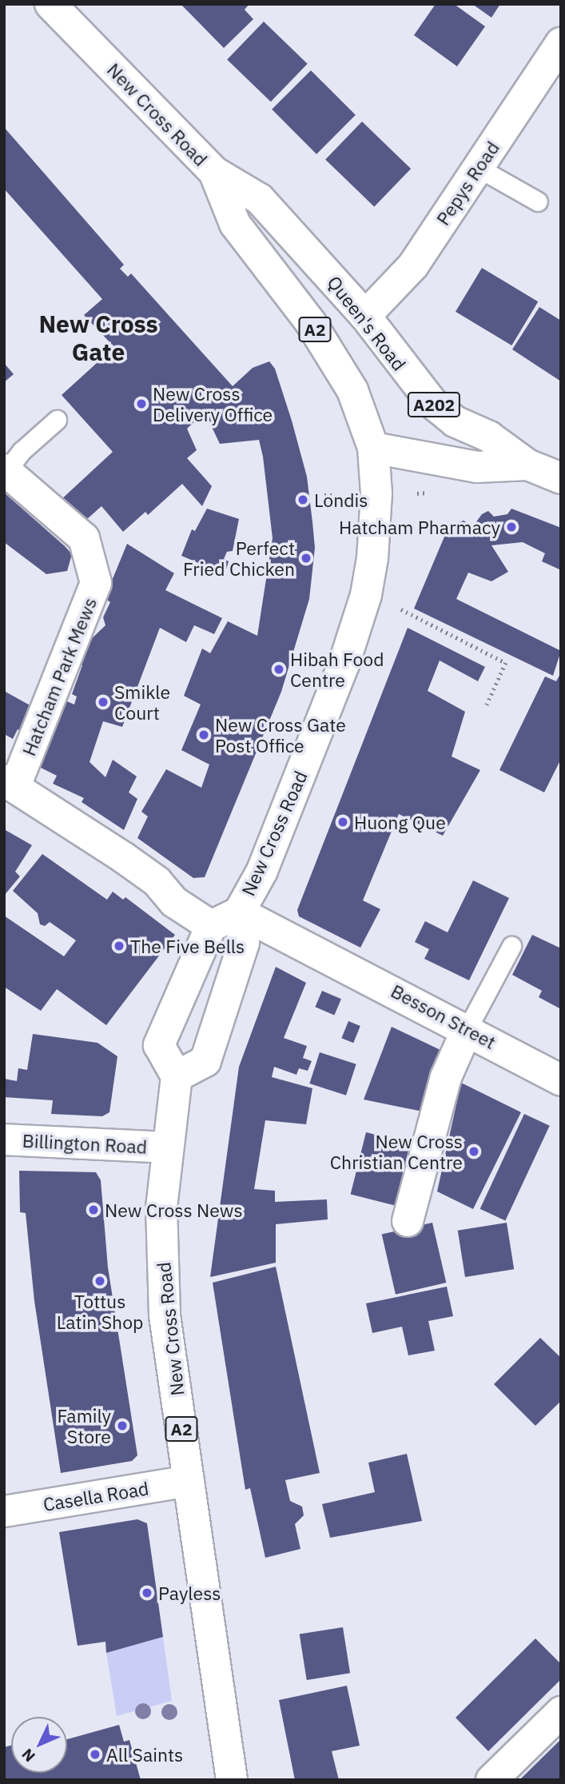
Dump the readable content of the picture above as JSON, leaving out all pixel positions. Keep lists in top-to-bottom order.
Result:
{
  "streets": {
    "main road": [
      "New Cross Road",
      "Pepys Road",
      "Queen's Road",
      "A2",
      "A202",
      "Hatcham Park Mews",
      "Besson Street",
      "Billington Road",
      "Casella Road"
    ]
  },
  "crossings": [
    ["New Cross Road", "Queen's Road"],
    ["New Cross Road", "Besson Street"],
    ["New Cross Road", "Billington Road"],
    ["New Cross Road", "Casella Road"],
    ["Pepys Road", "Queen's Road"]
  ],
  "districts": ["New Cross Gate"],
  "places": [
    "New Cross Delivery Office",
    "Londis",
    "Hatcham Pharmacy",
    "Perfect Fried Chicken",
    "Hibah Food Centre",
    "Smikle Court",
    "New Cross Gate Post Office",
    "Huong Que",
    "The Five Bells",
    "New Cross Christian Centre",
    "New Cross News",
    "Tottus Latin Shop",
    "Family Store",
    "Payless",
    "All Saints"
  ],
  "north": "bottom left"
}
